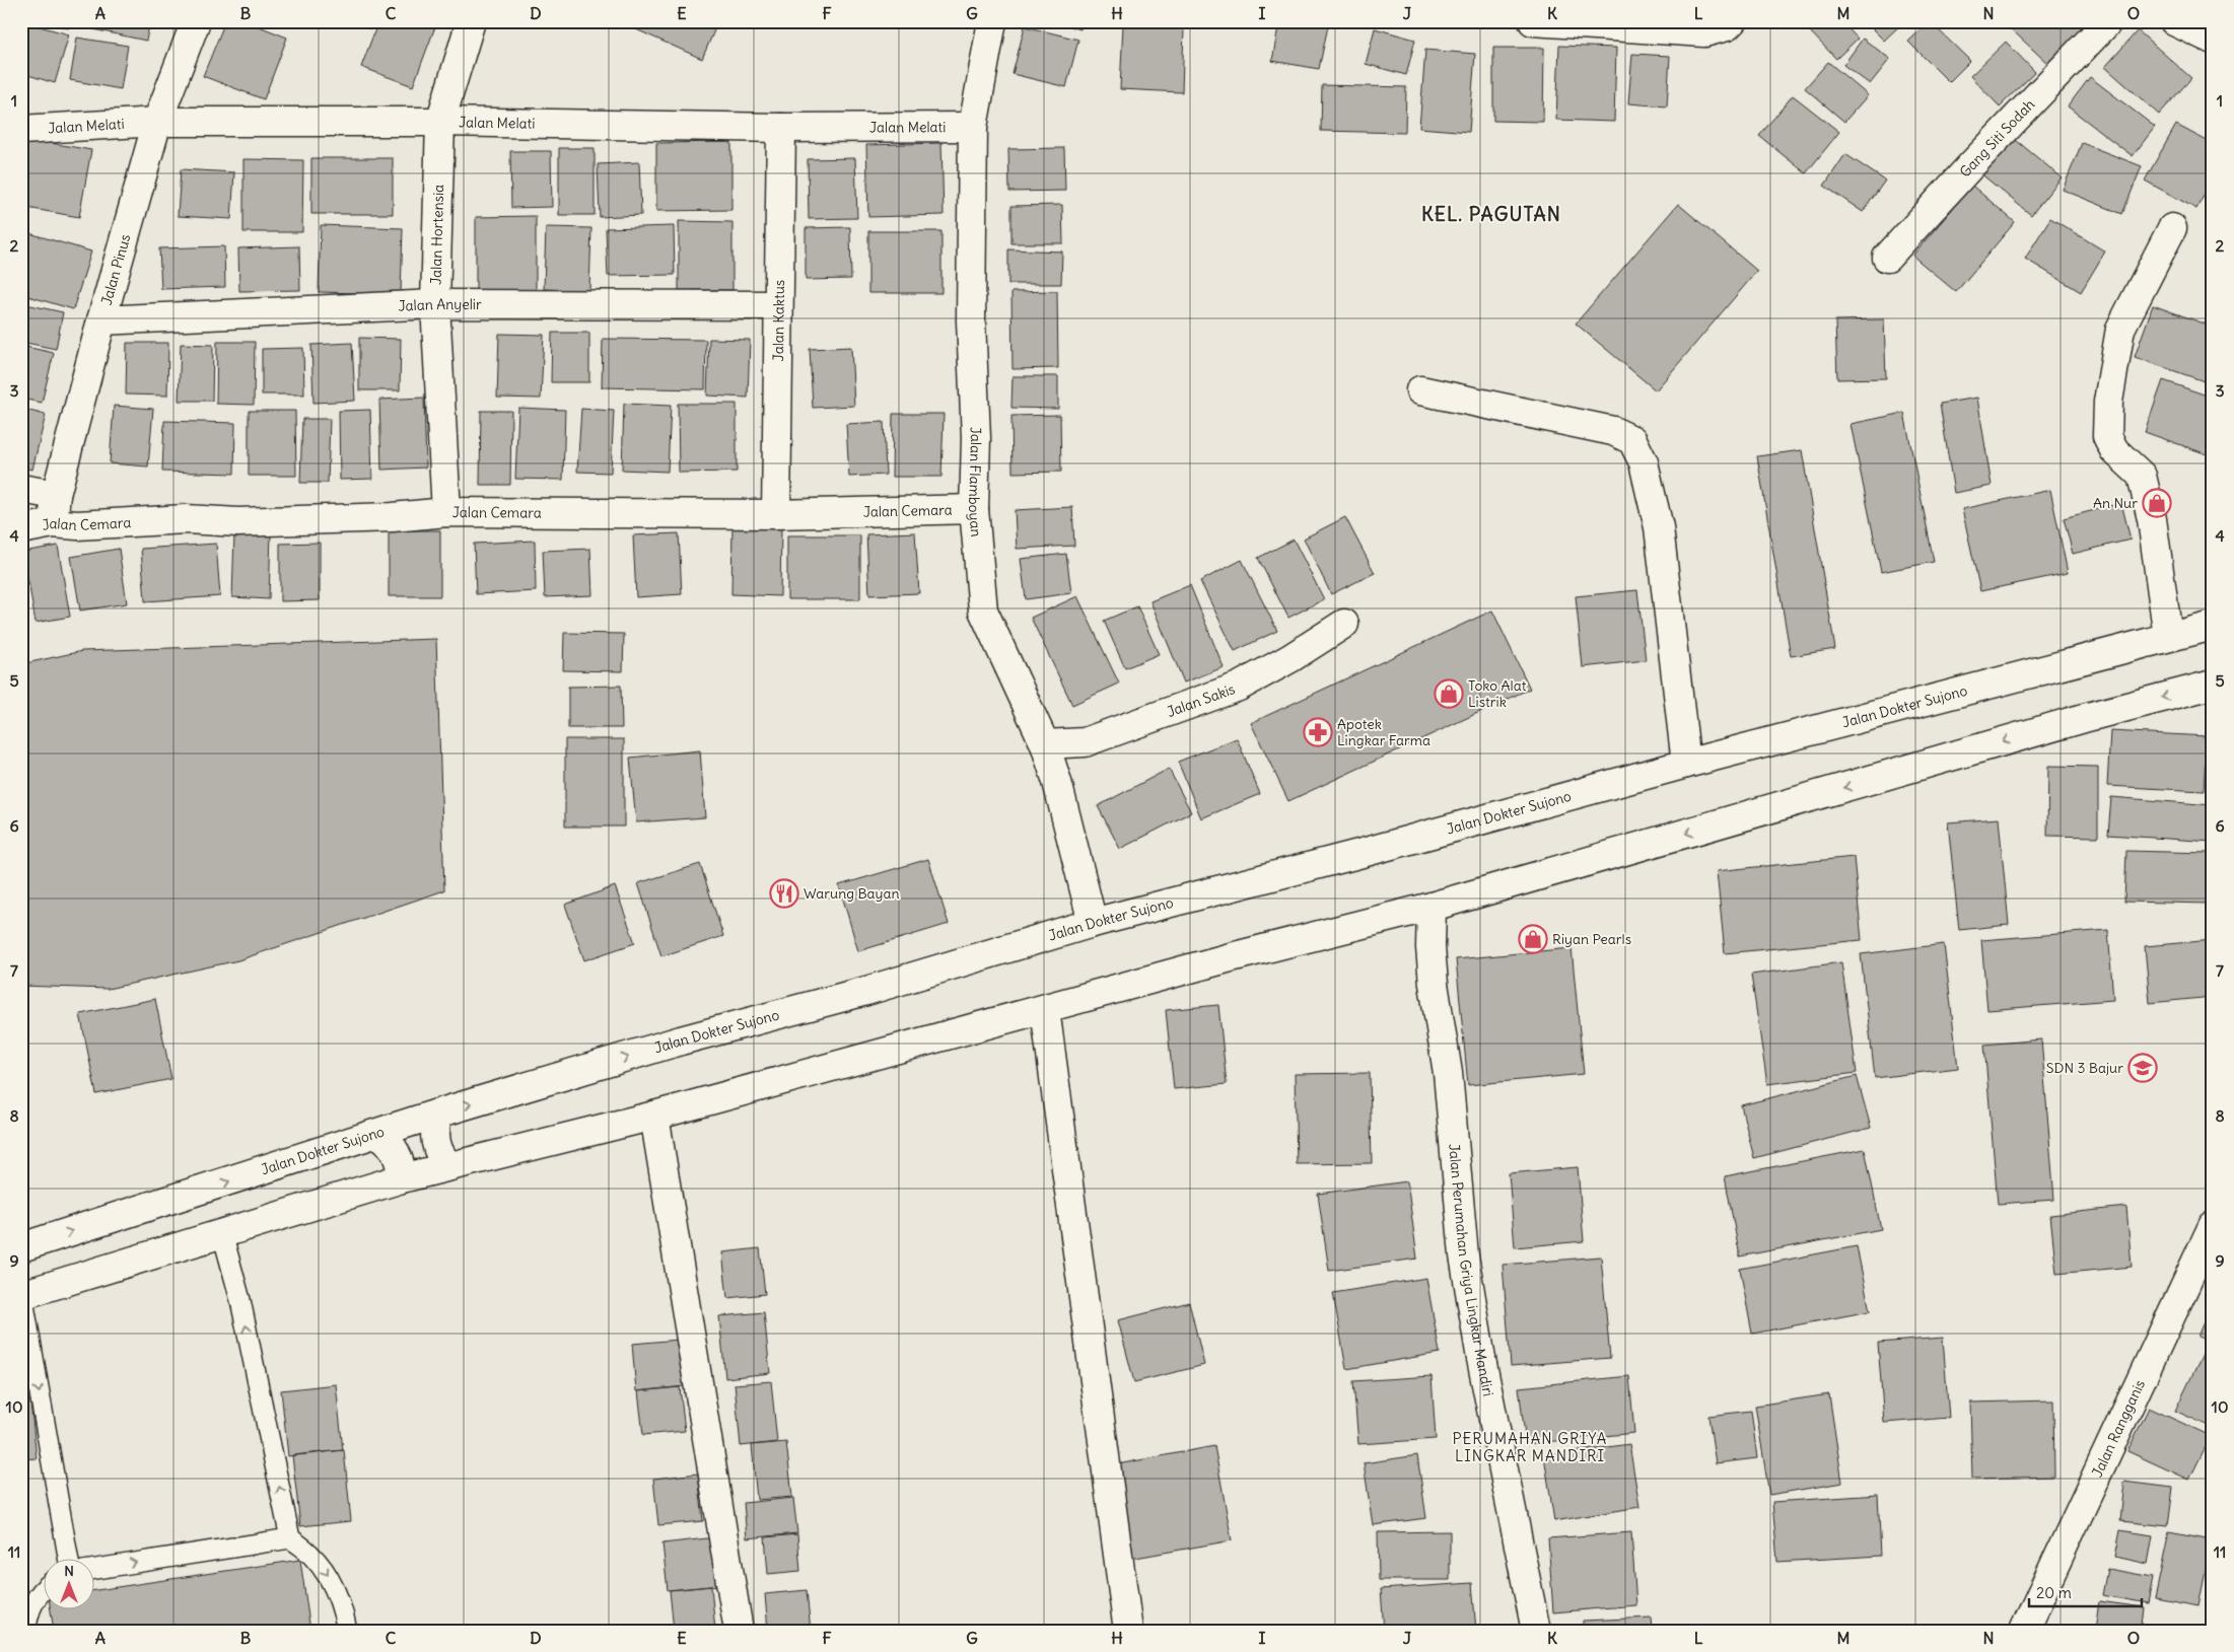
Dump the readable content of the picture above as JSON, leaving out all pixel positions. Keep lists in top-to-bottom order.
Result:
{
  "streets": {
    "main road": [
      "Jalan Melati",
      "Gang Siti Sodah",
      "Jalan Hortensia",
      "Jalan Pinus",
      "Jalan Anyelir",
      "Jalan Kaktus",
      "Jalan Flamboyan",
      "Jalan Cemara",
      "Jalan Sakis",
      "Jalan Dokter Sujono",
      "Jalan Perumahan Griya Lingkar Mandiri",
      "Jalan Rangganis"
    ]
  },
  "crossings": [
    ["Jalan Melati", "Jalan Hortensia"],
    ["Jalan Melati", "Jalan Pinus"],
    ["Jalan Melati", "Jalan Kaktus"],
    ["Jalan Melati", "Jalan Flamboyan"],
    ["Jalan Hortensia", "Jalan Anyelir"],
    ["Jalan Hortensia", "Jalan Cemara"],
    ["Jalan Pinus", "Jalan Anyelir"],
    ["Jalan Pinus", "Jalan Cemara"],
    ["Jalan Anyelir", "Jalan Kaktus"],
    ["Jalan Kaktus", "Jalan Cemara"],
    ["Jalan Flamboyan", "Jalan Cemara"],
    ["Jalan Flamboyan", "Jalan Sakis"],
    ["Jalan Flamboyan", "Jalan Dokter Sujono"]
  ],
  "districts": ["KEL. PAGUTAN", "PERUMAHAN GRIYA LINGKAR MANDIRI"],
  "places": {
    "shop": ["An Nur", "Toko Alat Listrik", "Riyan Pearls"],
    "pharmacy": ["Apotek Lingkar Farma"],
    "restaurant": ["Warung Bayan"],
    "school or university": ["SDN 3 Bajur"]
  },
  "scale_bar": "20 m",
  "north": "top",
  "grid": {
    "columns": [
      "A",
      "B",
      "C",
      "D",
      "E",
      "F",
      "G",
      "H",
      "I",
      "J",
      "K",
      "L",
      "M",
      "N",
      "O"
    ],
    "rows": [
      "1",
      "2",
      "3",
      "4",
      "5",
      "6",
      "7",
      "8",
      "9",
      "10",
      "11"
    ]
  }
}
